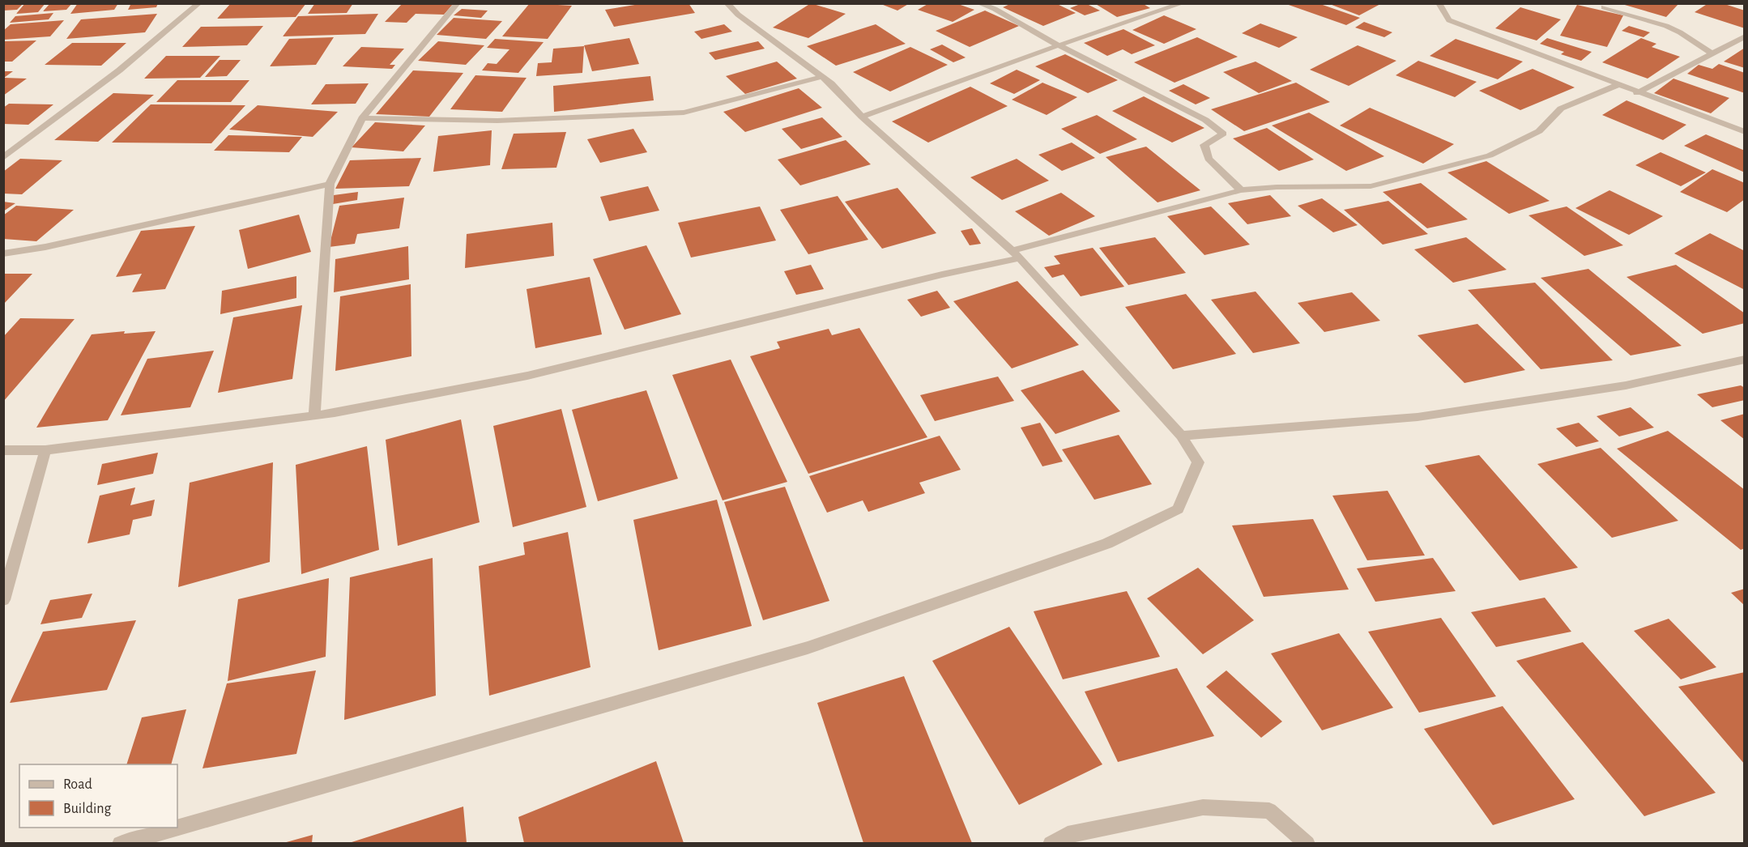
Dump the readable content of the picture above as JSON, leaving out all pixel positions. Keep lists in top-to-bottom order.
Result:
{
  "legend": ["Road", "Building"]
}
